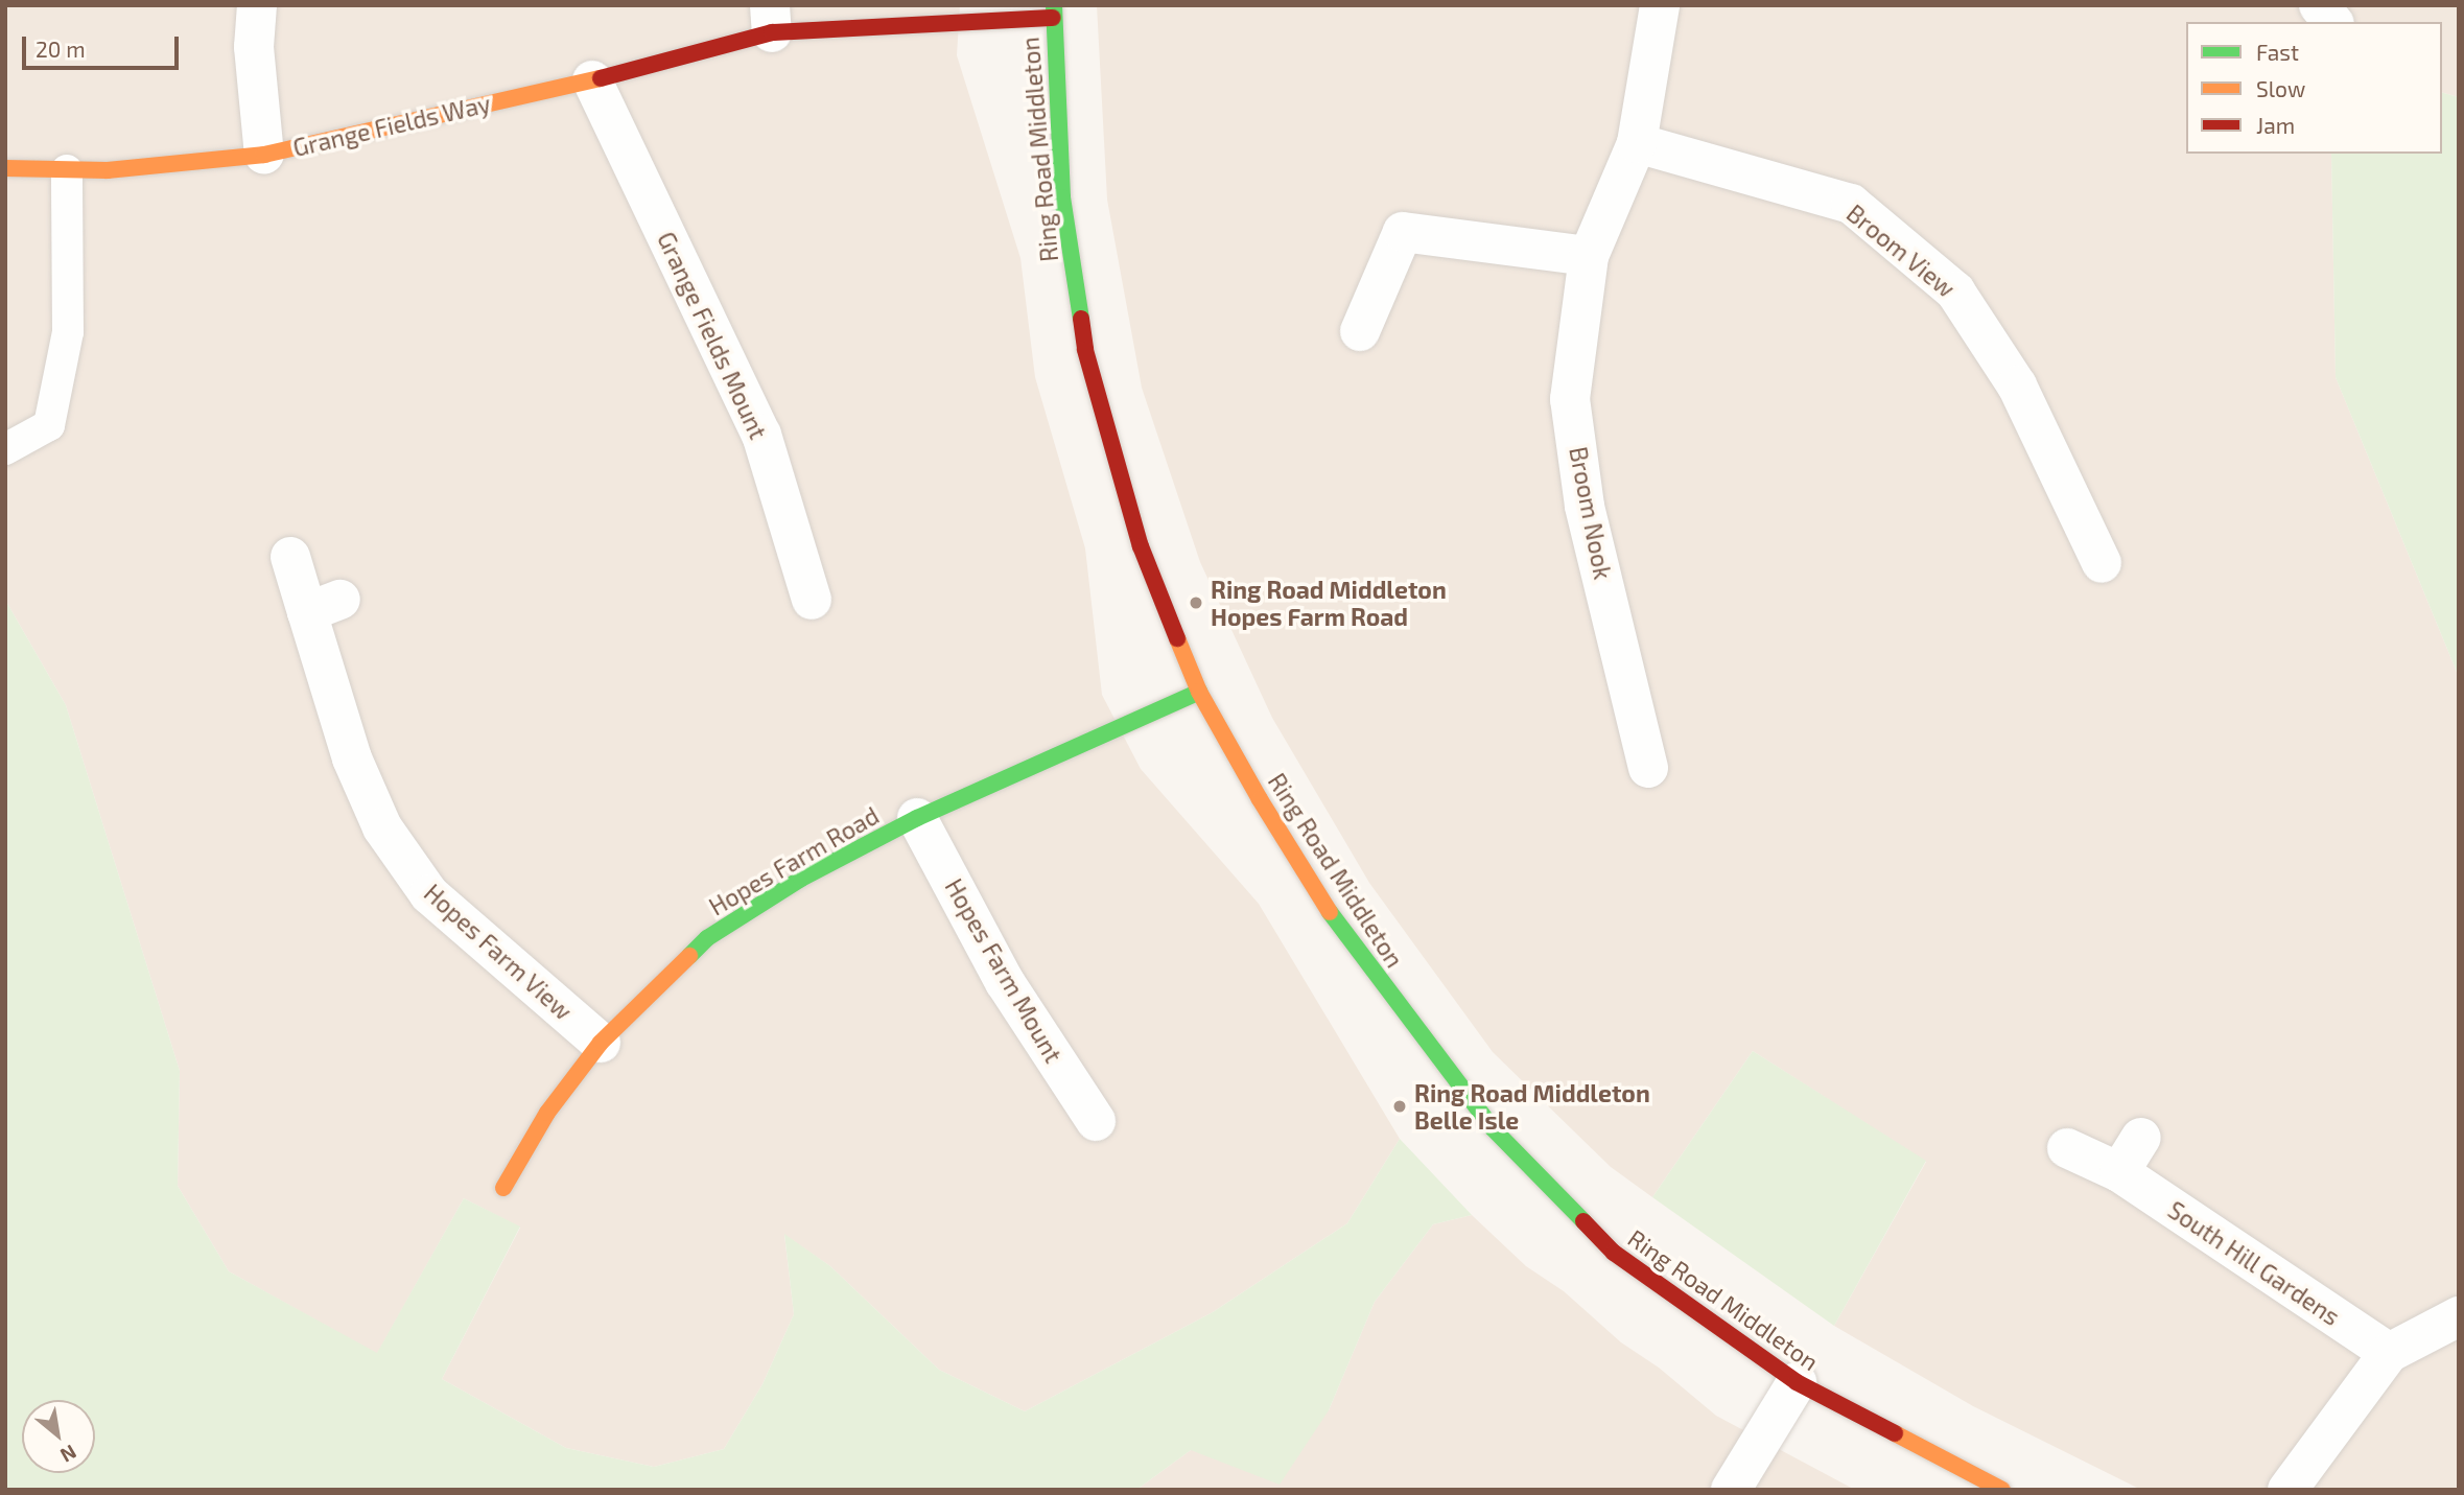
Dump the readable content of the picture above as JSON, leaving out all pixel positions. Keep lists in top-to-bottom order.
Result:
{
  "streets": {
    "street": [
      "Grange Fields Way",
      "Ring Road Middleton",
      "Broom View",
      "Grange Fields Mount",
      "Broom Nook",
      "Hopes Farm Road",
      "Hopes Farm View",
      "Hopes Farm Mount",
      "South Hill Gardens"
    ]
  },
  "crossings": [
    ["Grange Fields Way", "Ring Road Middleton"],
    ["Grange Fields Way", "Grange Fields Mount"],
    ["Ring Road Middleton", "Hopes Farm Road"],
    ["Broom View", "Broom Nook"],
    ["Hopes Farm Road", "Hopes Farm View"],
    ["Hopes Farm Road", "Hopes Farm Mount"]
  ],
  "places": ["Ring Road Middleton Hopes Farm Road", "Ring Road Middleton Belle Isle"],
  "legend": ["Fast", "Slow", "Jam"],
  "scale_bar": "20 m",
  "north": "bottom right"
}
